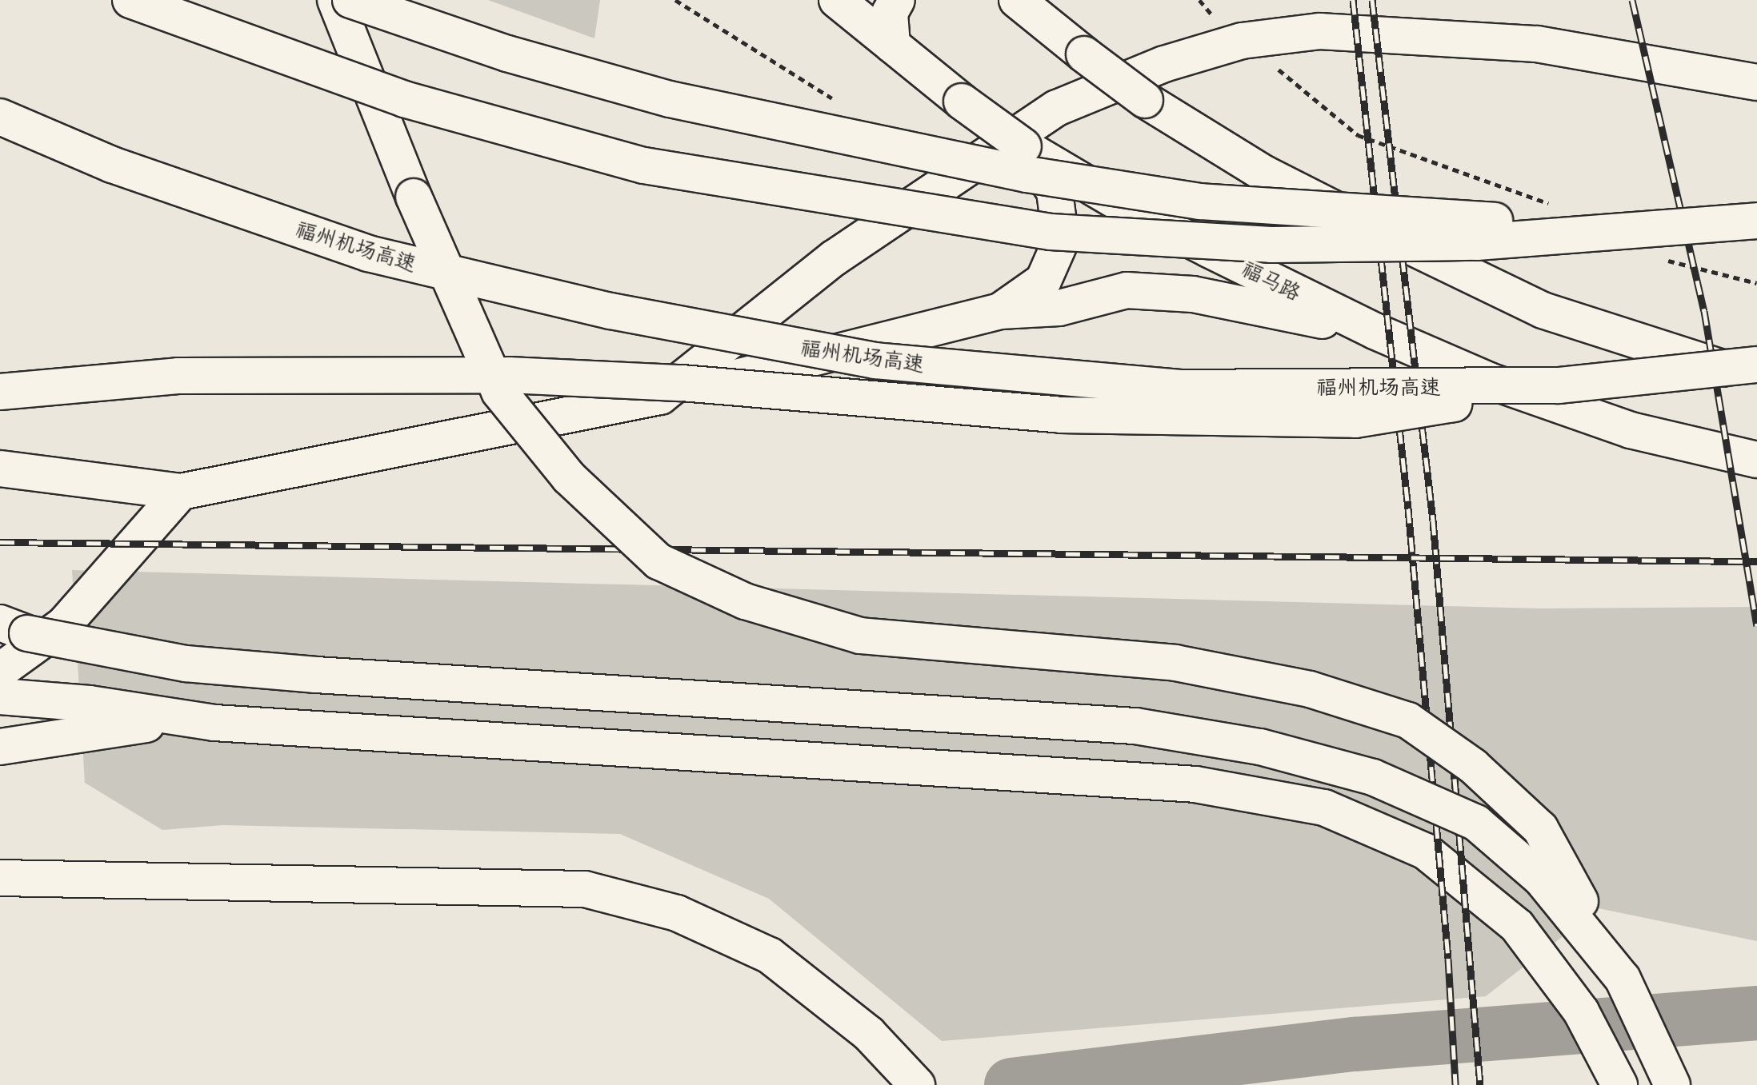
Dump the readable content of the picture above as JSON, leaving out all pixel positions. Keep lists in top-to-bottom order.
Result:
{
  "streets": {
    "main road": ["福州机场高速", "福马路"]
  }
}
